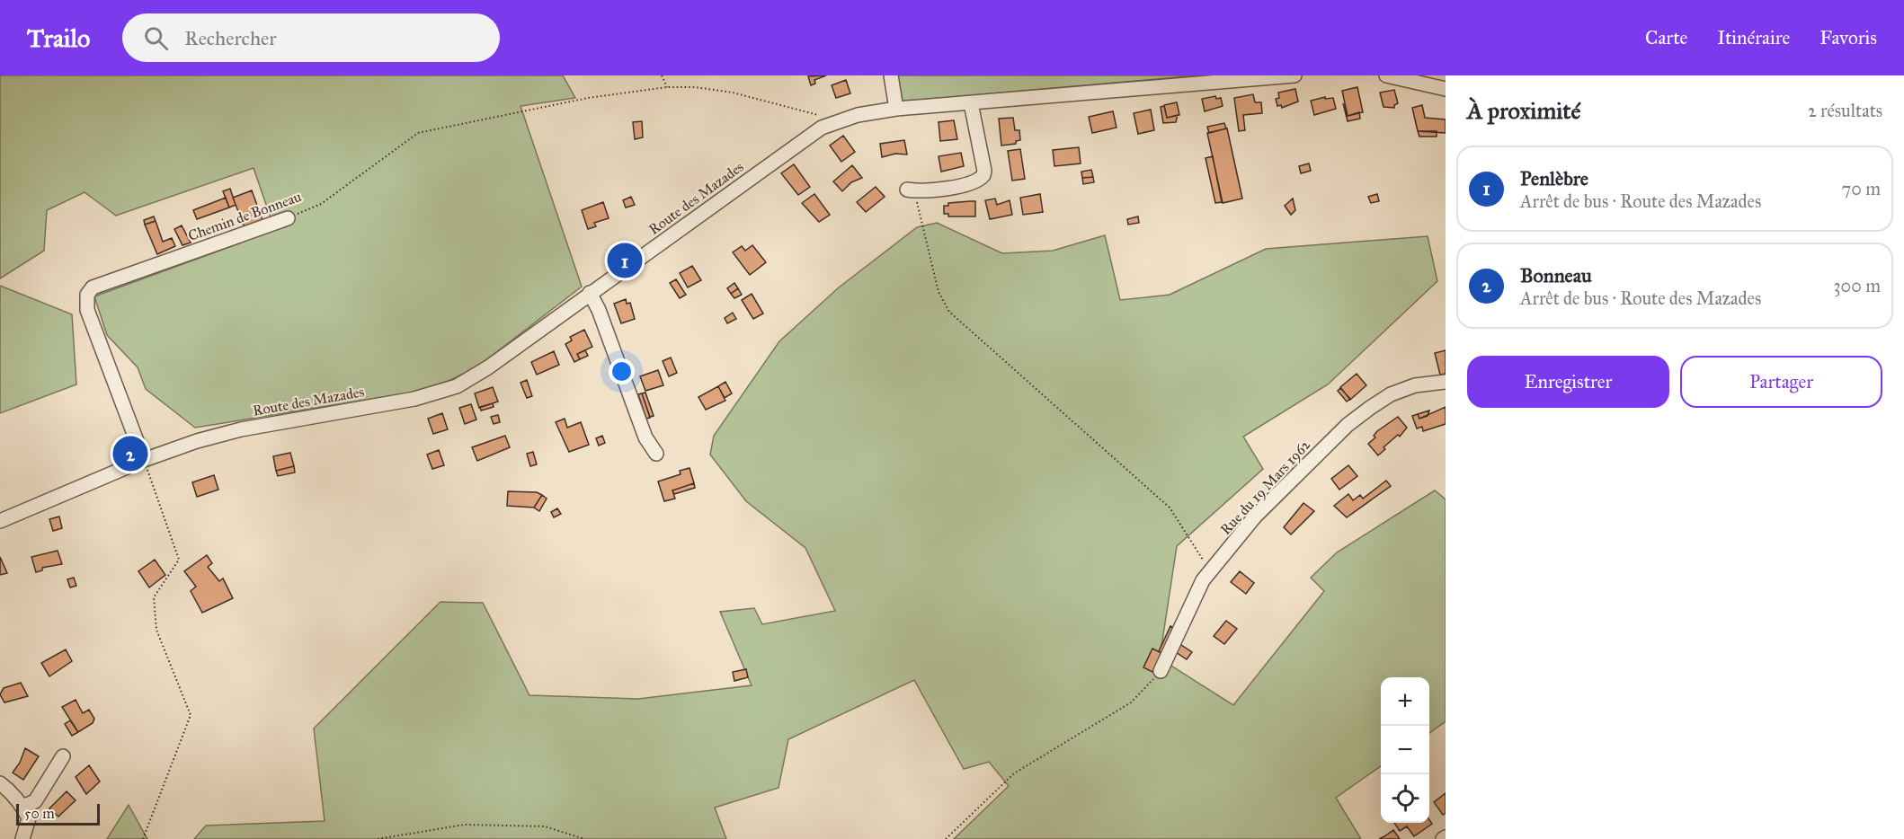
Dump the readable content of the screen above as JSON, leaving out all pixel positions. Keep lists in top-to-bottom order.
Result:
{
  "streets": {
    "street": ["Route des Mazades", "Chemin de Bonneau", "Rue du 19 Mars 1962"]
  },
  "crossings": [
    ["Route des Mazades", "Chemin de Bonneau"]
  ],
  "scale_bar": "50 m",
  "page": {
    "header": "Trailo",
    "search": "Rechercher",
    "nav": ["Carte", "Itinéraire", "Favoris"],
    "heading": ["À proximité", "2 résultats"],
    "list": [
      {
        "mark": "1",
        "name": "Penlèbre",
        "note": "Arrêt de bus · Route des Mazades",
        "value": "70 m"
      },
      {
        "mark": "2",
        "name": "Bonneau",
        "note": "Arrêt de bus · Route des Mazades",
        "value": "300 m"
      }
    ],
    "pins": ["1", "2"],
    "buttons": ["Enregistrer", "Partager"],
    "map_buttons": ["+", "−"],
    "scale": "50 m"
  }
}
